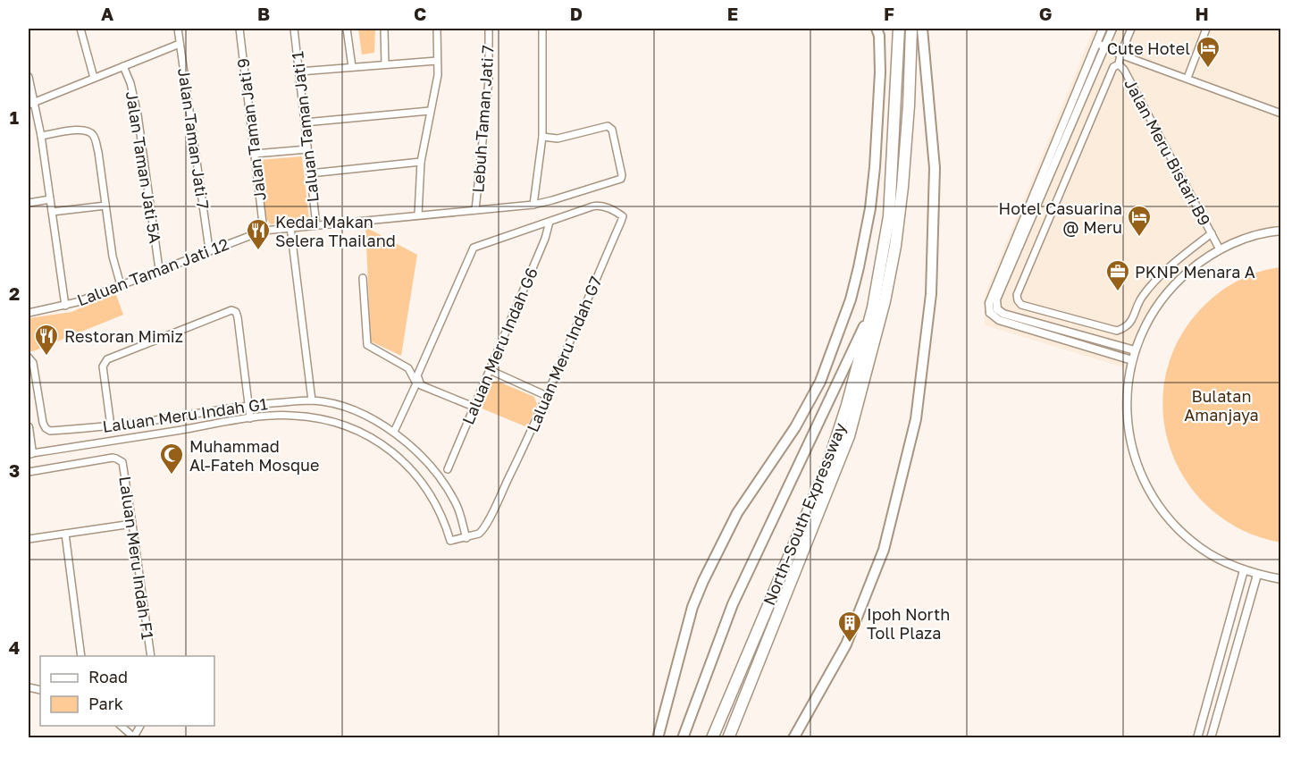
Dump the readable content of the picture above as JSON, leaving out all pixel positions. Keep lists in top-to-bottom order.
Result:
{
  "streets": {
    "highway": ["North–South Expressway"],
    "street": [
      "Lebuh Taman Jati 7",
      "Laluan Taman Jati 1",
      "Jalan Taman Jati 9",
      "Jalan Taman Jati 7",
      "Jalan Meru Bistari B9",
      "Jalan Taman Jati 5A",
      "Laluan Taman Jati 12",
      "Laluan Meru Indah G6",
      "Laluan Meru Indah G7",
      "Laluan Meru Indah G1",
      "Laluan Meru Indah F1"
    ]
  },
  "crossings": [
    ["Lebuh Taman Jati 7", "Laluan Taman Jati 12"],
    ["Laluan Taman Jati 1", "Laluan Taman Jati 12"],
    ["Jalan Taman Jati 9", "Laluan Taman Jati 12"],
    ["Jalan Taman Jati 7", "Laluan Taman Jati 12"],
    ["Jalan Taman Jati 5A", "Laluan Taman Jati 12"],
    ["Laluan Meru Indah G6", "Laluan Meru Indah G7"],
    ["Laluan Meru Indah G7", "Laluan Meru Indah G1"]
  ],
  "parks": ["Bulatan Amanjaya"],
  "places": {
    "hotel": ["Cute Hotel", "Hotel Casuarina @ Meru"],
    "restaurant": ["Kedai Makan Selera Thailand", "Restoran Mimiz"],
    "office": ["PKNP Menara A"],
    "mosque": ["Muhammad Al-Fateh Mosque"],
    "building": ["Ipoh North Toll Plaza"]
  },
  "legend": ["Road", "Park"],
  "grid": {
    "columns": [
      "A",
      "B",
      "C",
      "D",
      "E",
      "F",
      "G",
      "H"
    ],
    "rows": [
      "1",
      "2",
      "3",
      "4"
    ]
  }
}
